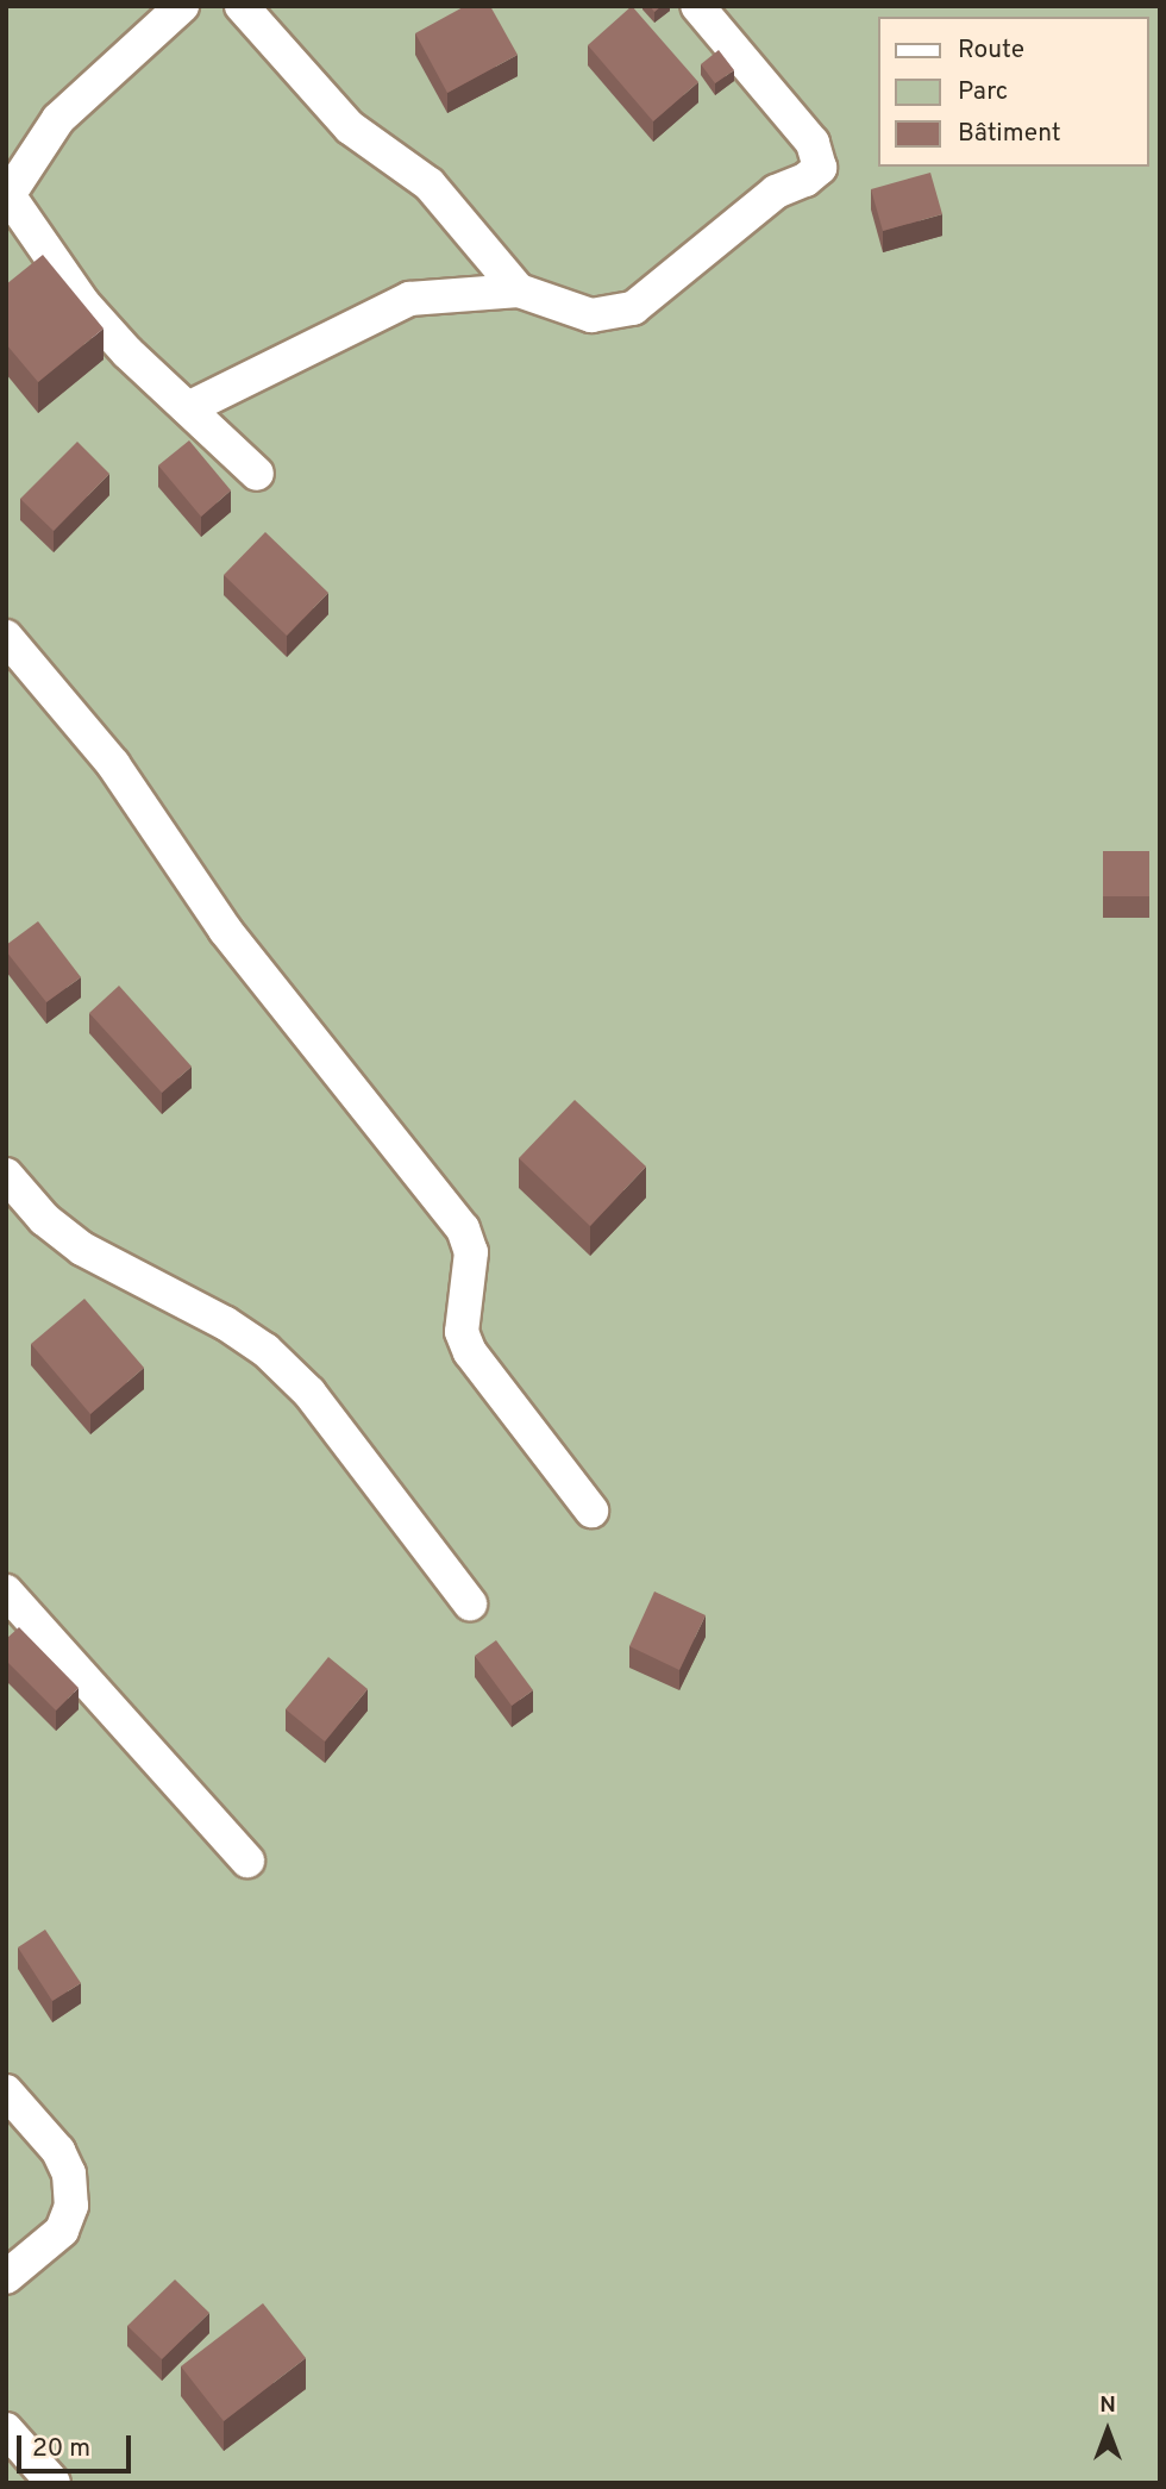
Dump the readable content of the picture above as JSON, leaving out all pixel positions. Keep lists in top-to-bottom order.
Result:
{
  "legend": ["Route", "Parc", "Bâtiment"],
  "scale_bar": "20 m",
  "north": "top"
}
